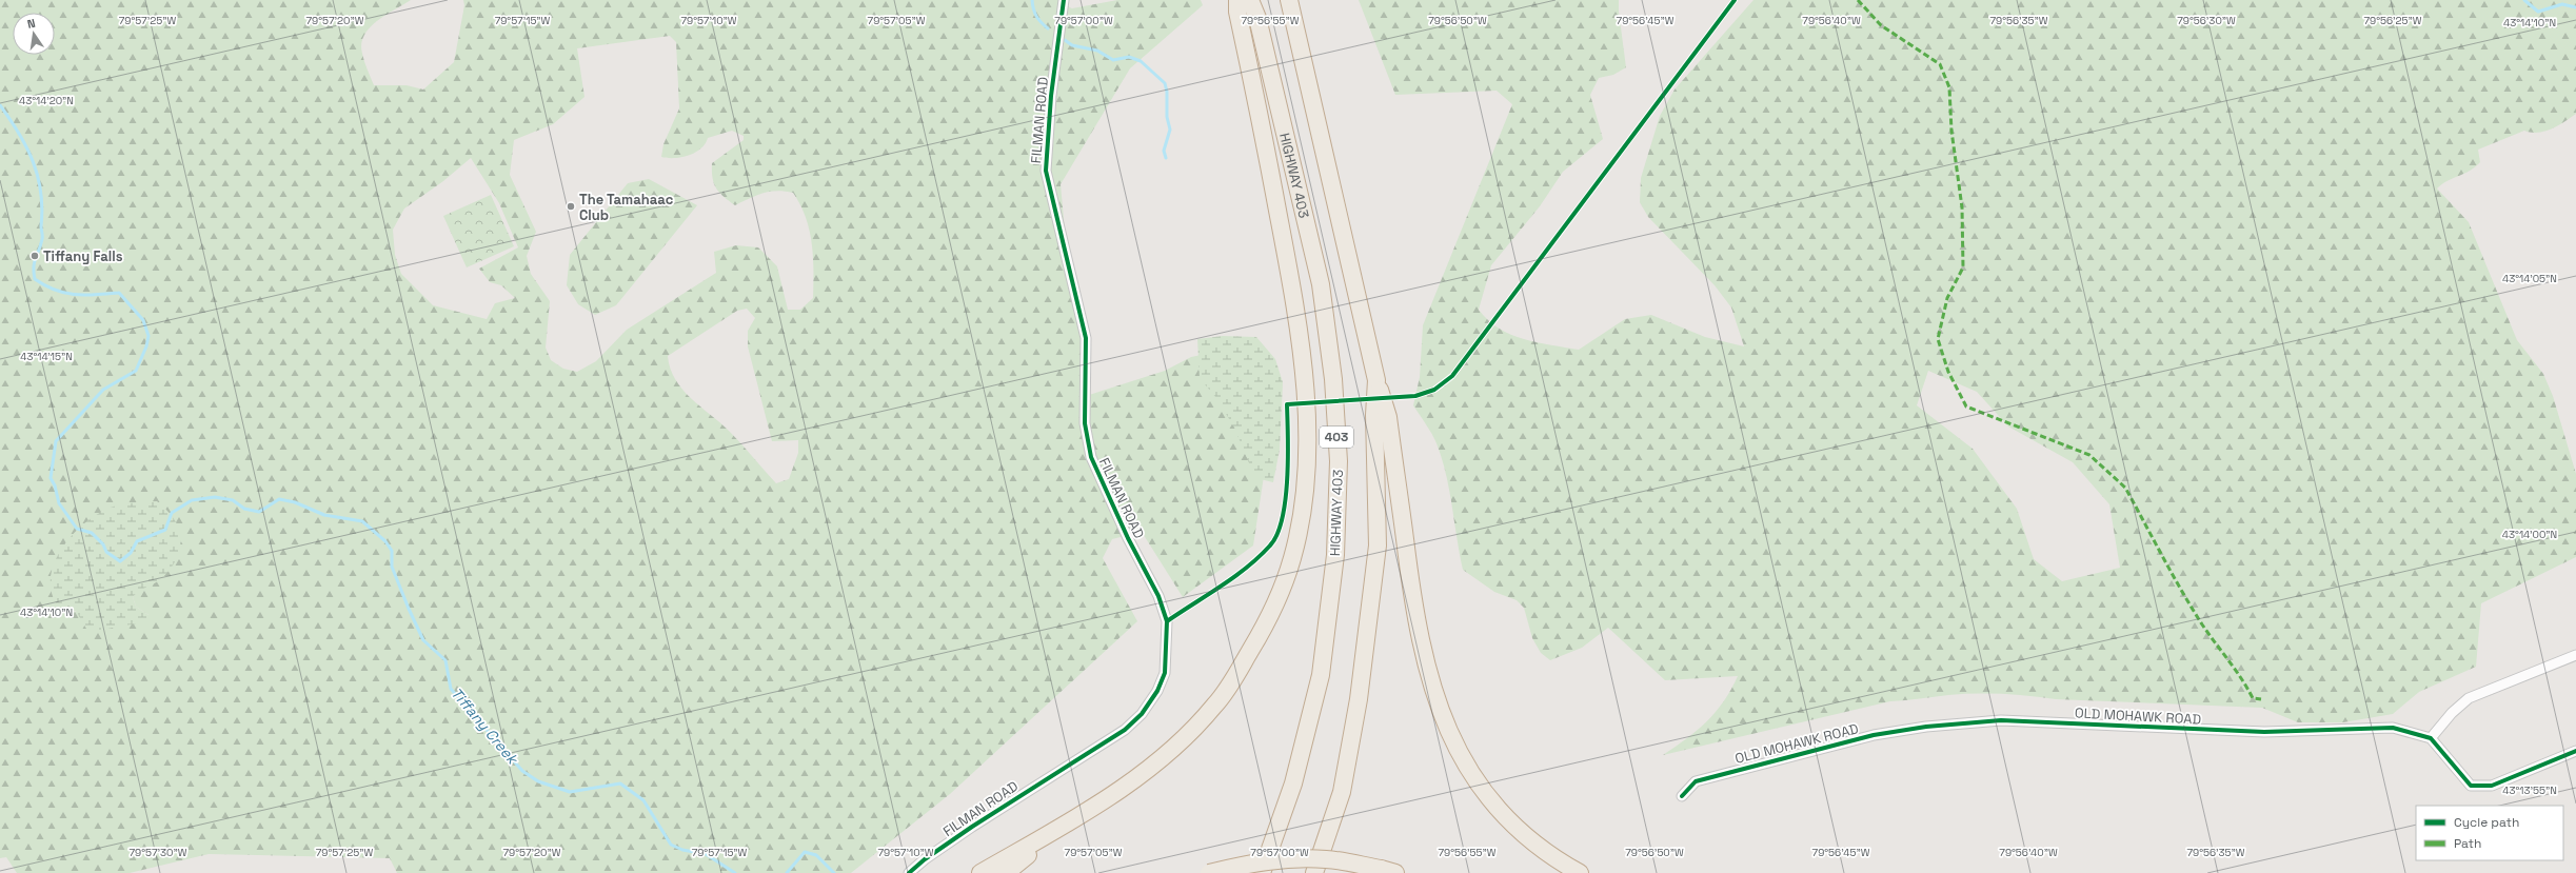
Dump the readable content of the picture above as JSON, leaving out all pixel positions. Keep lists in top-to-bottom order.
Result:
{
  "streets": {
    "highway": ["HIGHWAY 403", "403"],
    "street": ["FILMAN ROAD", "OLD MOHAWK ROAD"]
  },
  "water": ["Tiffany Creek"],
  "places": ["The Tamahaac Club", "Tiffany Falls"],
  "legend": ["Cycle path", "Path"],
  "north": "top",
  "coordinates": [
    "79°57'25\"W",
    "79°57'20\"W",
    "79°57'15\"W",
    "79°57'10\"W",
    "79°57'05\"W",
    "79°57'00\"W",
    "79°56'55\"W",
    "79°56'50\"W",
    "79°56'45\"W",
    "79°56'40\"W",
    "79°56'35\"W",
    "79°56'30\"W",
    "79°56'25\"W",
    "43°14'10\"N",
    "43°14'20\"N",
    "43°14'05\"N",
    "43°14'15\"N",
    "43°14'00\"N",
    "43°13'55\"N",
    "79°57'30\"W"
  ]
}
